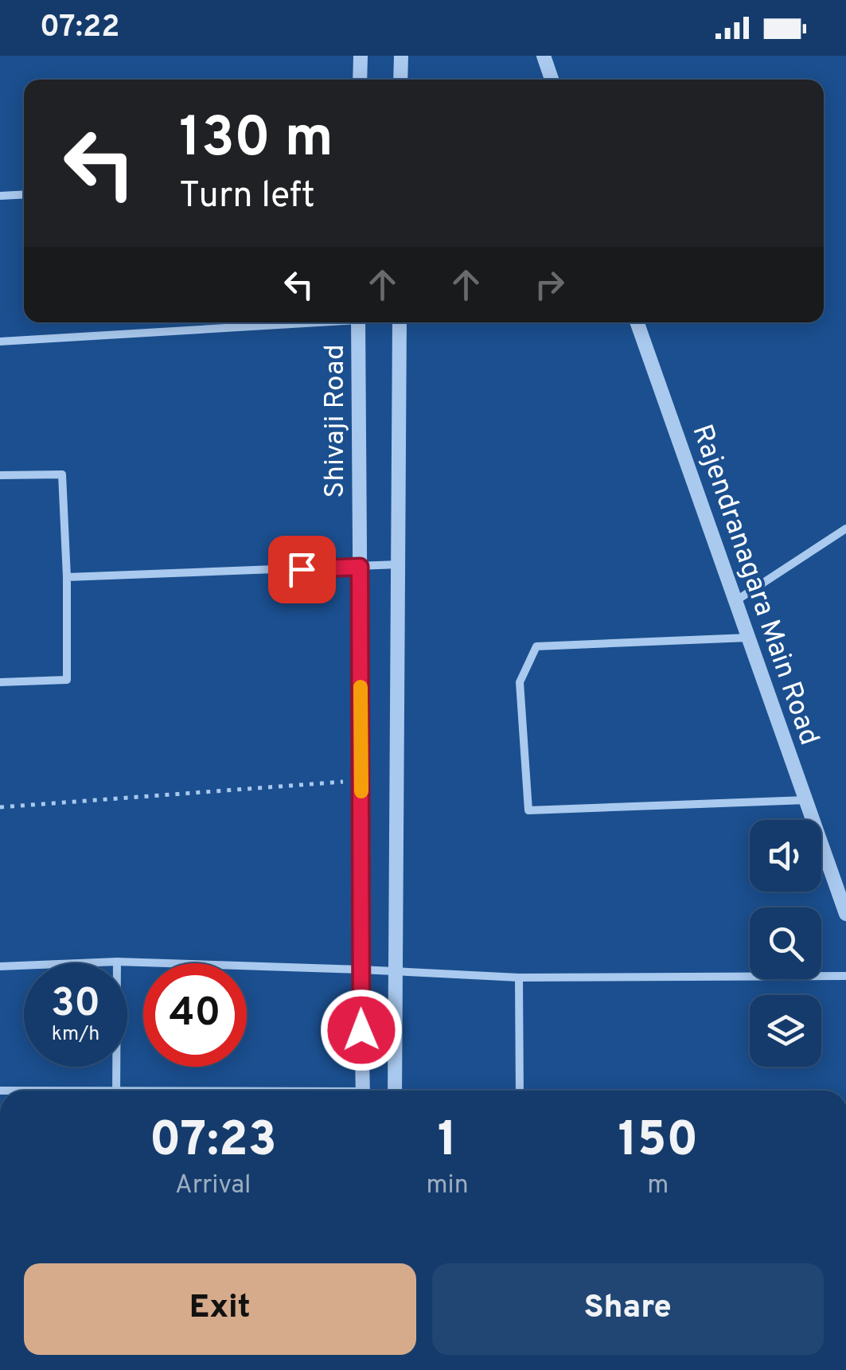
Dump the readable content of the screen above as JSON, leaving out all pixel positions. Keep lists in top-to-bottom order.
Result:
{
  "streets": {
    "street": ["Shivaji Road", "Rajendranagara Main Road"]
  },
  "page": {
    "status": "07:22",
    "turn": ["130 m", "Turn left"],
    "speed": "30 km/h",
    "limit": "40",
    "eta": [
      "07:23",
      "Arrival",
      "1",
      "min",
      "150",
      "m"
    ],
    "buttons": ["Exit", "Share"]
  }
}
